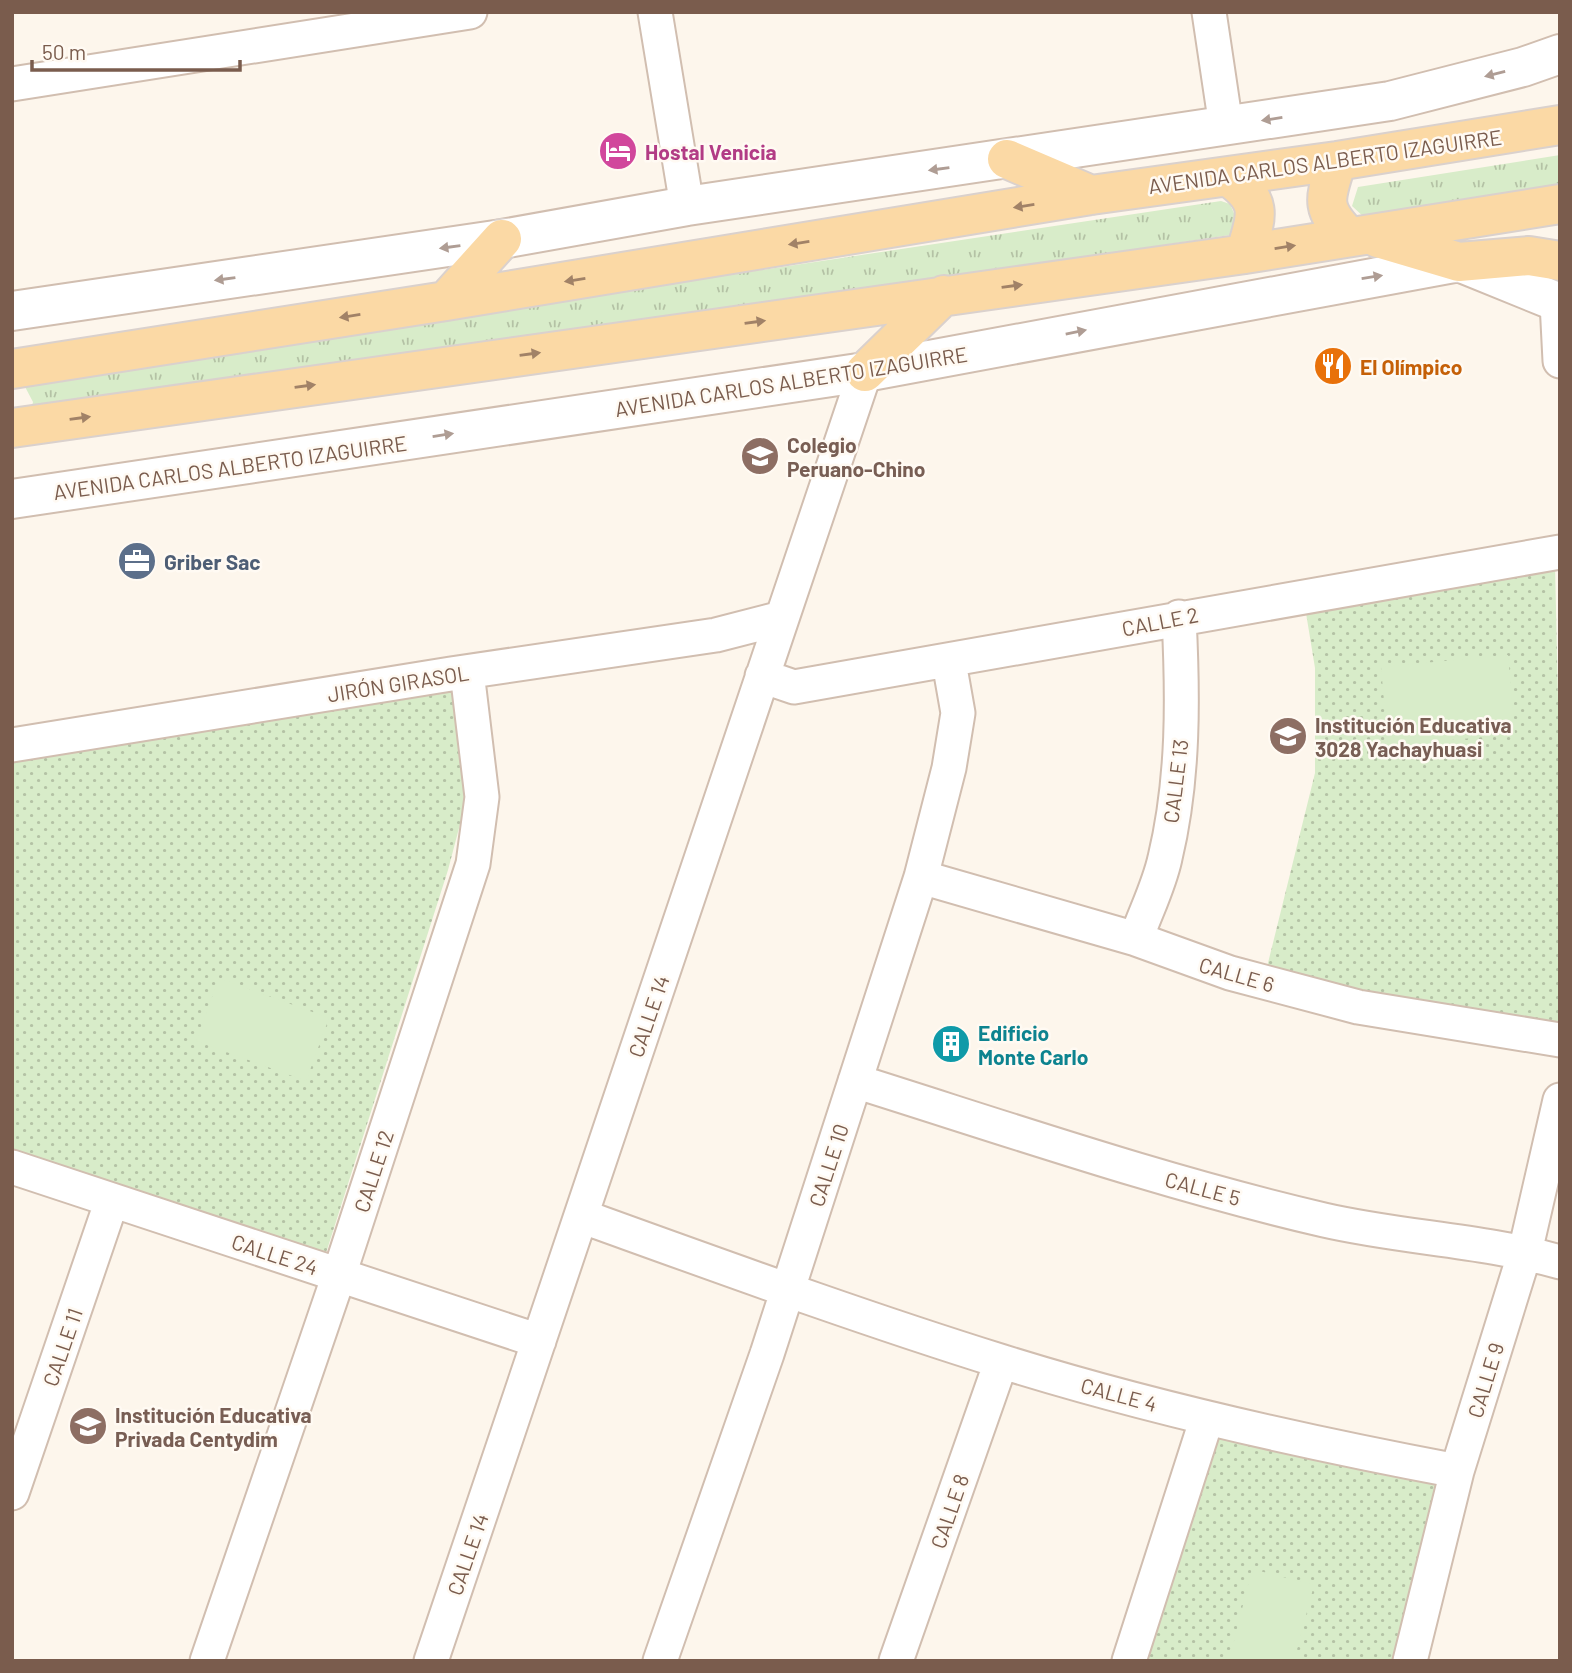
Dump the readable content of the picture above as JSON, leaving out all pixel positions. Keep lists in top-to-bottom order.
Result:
{
  "streets": {
    "main road": ["AVENIDA CARLOS ALBERTO IZAGUIRRE"],
    "street": [
      "CALLE 2",
      "JIRÓN GIRASOL",
      "CALLE 13",
      "CALLE 6",
      "CALLE 14",
      "CALLE 10",
      "CALLE 12",
      "CALLE 5",
      "CALLE 24",
      "CALLE 11",
      "CALLE 9",
      "CALLE 4",
      "CALLE 8"
    ]
  },
  "crossings": [
    ["AVENIDA CARLOS ALBERTO IZAGUIRRE", "CALLE 14"],
    ["CALLE 2", "CALLE 13"],
    ["CALLE 2", "CALLE 14"],
    ["CALLE 2", "CALLE 10"],
    ["JIRÓN GIRASOL", "CALLE 14"],
    ["JIRÓN GIRASOL", "CALLE 12"],
    ["CALLE 13", "CALLE 6"],
    ["CALLE 6", "CALLE 10"],
    ["CALLE 14", "CALLE 24"],
    ["CALLE 10", "CALLE 5"],
    ["CALLE 10", "CALLE 4"],
    ["CALLE 12", "CALLE 24"],
    ["CALLE 5", "CALLE 9"],
    ["CALLE 24", "CALLE 11"],
    ["CALLE 9", "CALLE 4"],
    ["CALLE 4", "CALLE 8"]
  ],
  "places": {
    "hotel": ["Hostal Venicia"],
    "restaurant": ["El Olímpico"],
    "school or university": ["Colegio Peruano-Chino", "Institución Educativa 3028 Yachayhuasi", "Institución Educativa Privada Centydim"],
    "office": ["Griber Sac"],
    "building": ["Edificio Monte Carlo"]
  },
  "scale_bar": "50 m"
}
